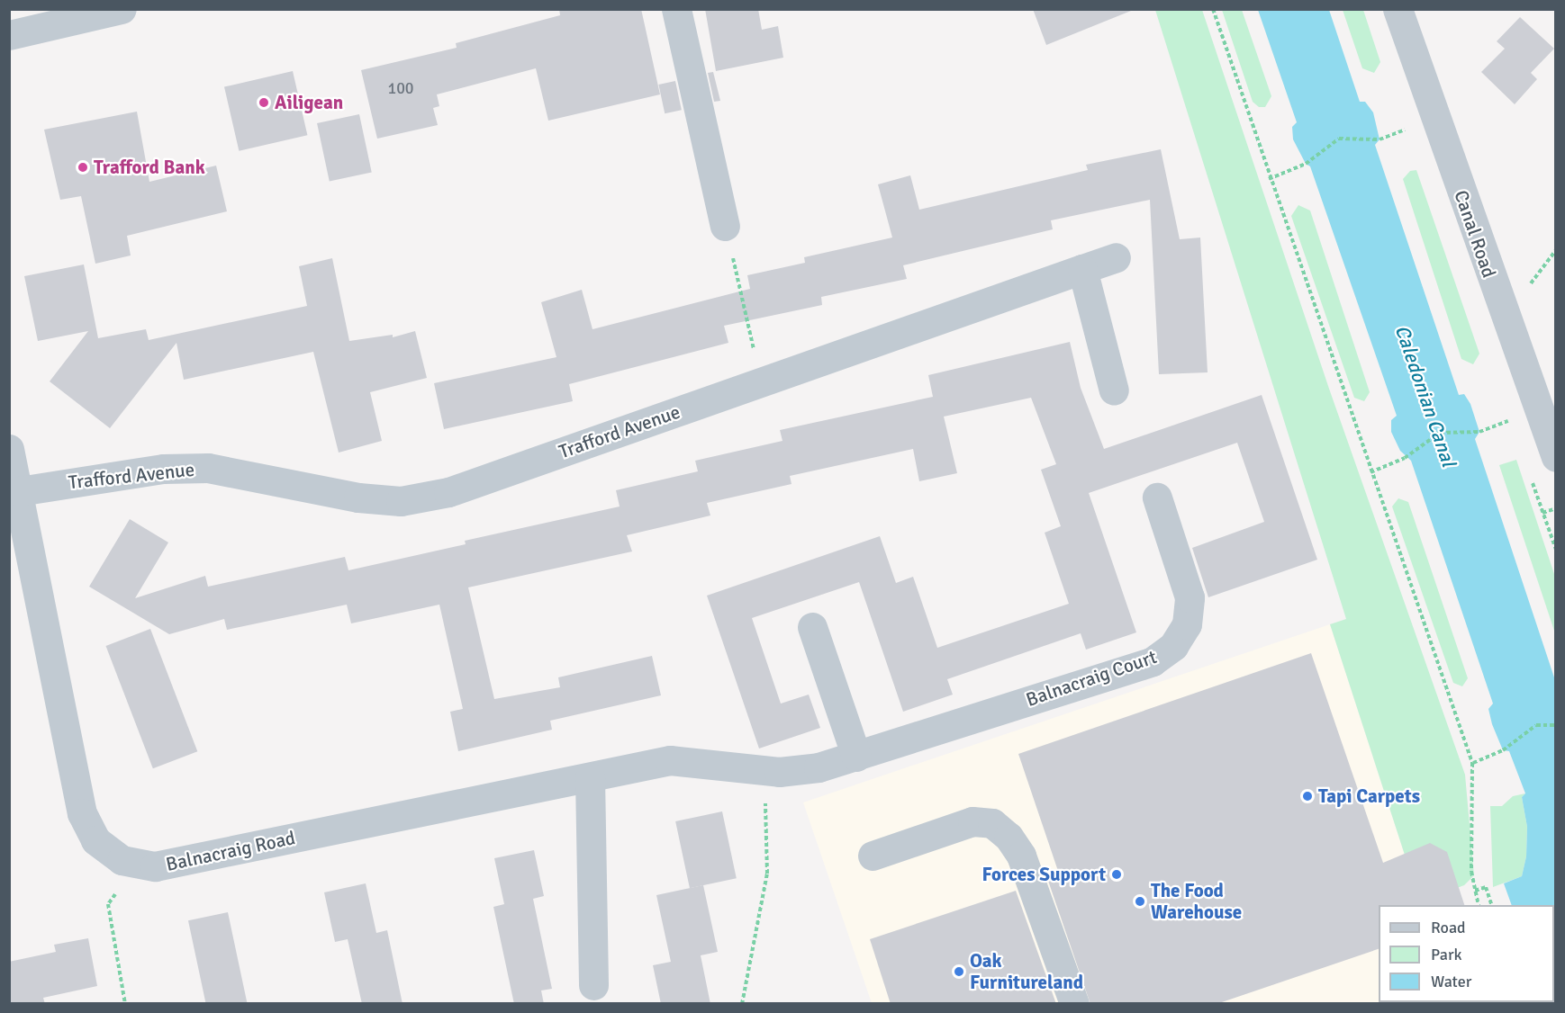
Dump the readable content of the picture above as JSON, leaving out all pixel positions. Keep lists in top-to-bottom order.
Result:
{
  "streets": {
    "street": [
      "Canal Road",
      "Trafford Avenue",
      "Balnacraig Court",
      "Balnacraig Road"
    ]
  },
  "crossings": [
    ["Trafford Avenue", "Balnacraig Road"],
    ["Balnacraig Court", "Balnacraig Road"]
  ],
  "water": ["Caledonian Canal"],
  "places": [
    "Ailigean",
    "Trafford Bank",
    "Tapi Carpets",
    "Forces Support",
    "The Food Warehouse",
    "Oak Furnitureland"
  ],
  "house_numbers": ["100"],
  "legend": ["Road", "Park", "Water"]
}
